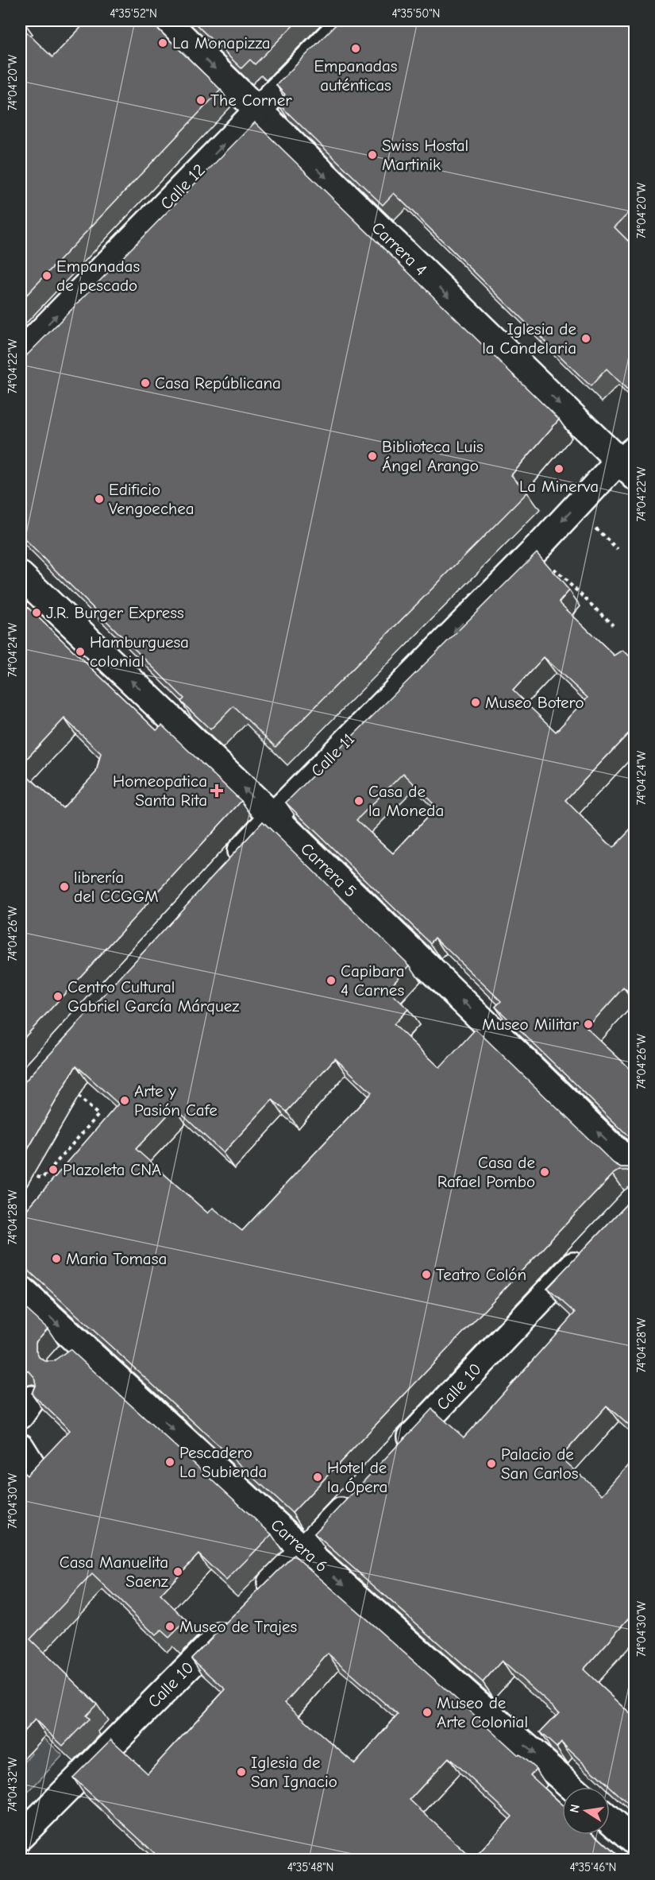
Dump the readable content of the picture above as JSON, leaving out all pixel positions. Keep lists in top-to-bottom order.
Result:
{
  "streets": {
    "street": [
      "Calle 12",
      "Carrera 4",
      "Calle 11",
      "Carrera 5",
      "Calle 10",
      "Carrera 6"
    ]
  },
  "crossings": [
    ["Calle 12", "Carrera 4"],
    ["Carrera 4", "Calle 11"],
    ["Calle 11", "Carrera 5"]
  ],
  "one_way": [
    "Calle 12",
    "Carrera 4",
    "Calle 11",
    "Carrera 5",
    "Carrera 6"
  ],
  "places": {
    "other": [
      "La Monapizza",
      "Empanadas auténticas",
      "The Corner",
      "Swiss Hostal Martinik",
      "Empanadas de pescado",
      "Iglesia de la Candelaria",
      "Casa Repúblicana",
      "Biblioteca Luis Ángel Arango",
      "La Minerva",
      "Edificio Vengoechea",
      "J.R. Burger Express",
      "Hamburguesa colonial",
      "Museo Botero",
      "Casa de la Moneda",
      "librería del CCGGM",
      "Capibara 4 Carnes",
      "Centro Cultural Gabriel García Márquez",
      "Museo Militar",
      "Arte y Pasión Cafe",
      "Plazoleta CNA",
      "Casa de Rafael Pombo",
      "Maria Tomasa",
      "Teatro Colón",
      "Pescadero La Subienda",
      "Palacio de San Carlos",
      "Hotel de la Ópera",
      "Casa Manuelita Saenz",
      "Museo de Trajes",
      "Museo de Arte Colonial",
      "Iglesia de San Ignacio"
    ],
    "health": ["Homeopatica Santa Rita"]
  },
  "north": "left",
  "coordinates": [
    "4°35'52\"N",
    "4°35'50\"N",
    "74°04'20\"W",
    "74°04'22\"W",
    "74°04'24\"W",
    "74°04'26\"W",
    "74°04'28\"W",
    "74°04'30\"W",
    "74°04'32\"W",
    "4°35'48\"N",
    "4°35'46\"N"
  ]
}
